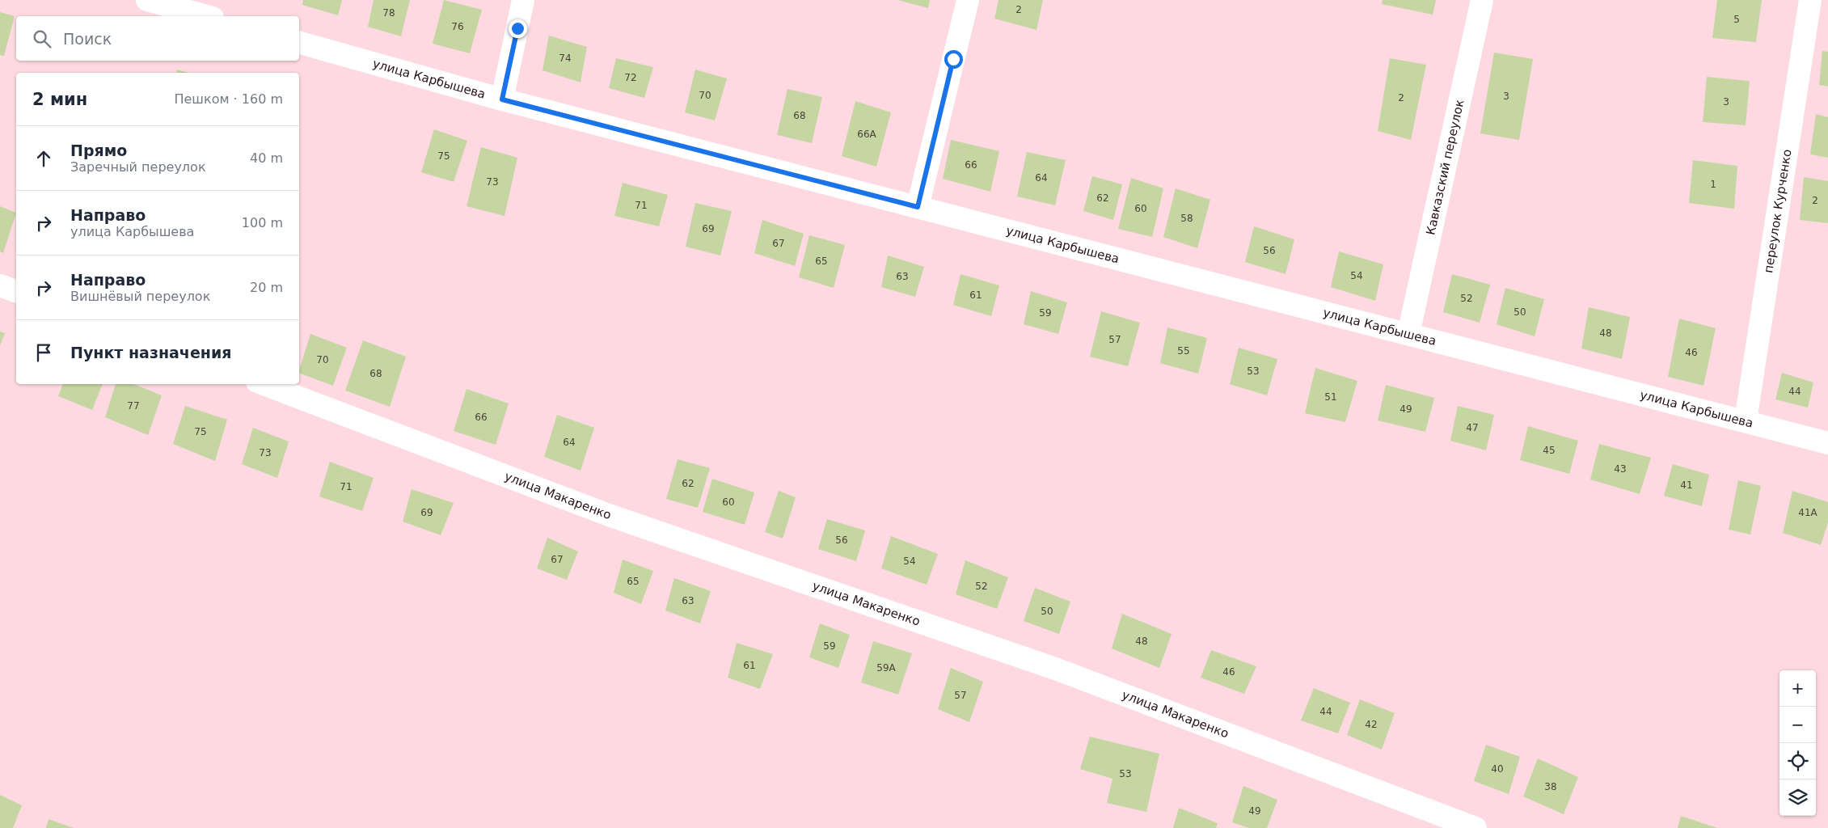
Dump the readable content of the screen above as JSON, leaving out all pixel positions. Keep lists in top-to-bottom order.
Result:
{
  "streets": {
    "street": [
      "улица Карбышева",
      "Кавказский переулок",
      "переулок Курченко",
      "улица Макаренко"
    ]
  },
  "crossings": [
    ["улица Карбышева", "Кавказский переулок"],
    ["улица Карбышева", "переулок Курченко"]
  ],
  "house_numbers": [
    "2",
    "78",
    "5",
    "76",
    "74",
    "72",
    "70",
    "3",
    "2",
    "3",
    "68",
    "66А",
    "75",
    "66",
    "64",
    "73",
    "1",
    "62",
    "2",
    "71",
    "60",
    "58",
    "69",
    "67",
    "56",
    "65",
    "54",
    "63",
    "61",
    "52",
    "50",
    "59",
    "48",
    "57",
    "55",
    "46",
    "70",
    "53",
    "68",
    "44",
    "51",
    "77",
    "49",
    "66",
    "47",
    "75",
    "64",
    "45",
    "73",
    "43",
    "62",
    "41",
    "71",
    "60",
    "69",
    "41А",
    "56",
    "67",
    "54",
    "65",
    "52",
    "63",
    "50",
    "48",
    "59",
    "61",
    "59А",
    "46",
    "57",
    "44",
    "42",
    "40",
    "53",
    "38",
    "49"
  ],
  "page": {
    "search": "Поиск",
    "heading": ["2 мин", "Пешком · 160 m"],
    "list": [
      ["Прямо", "Заречный переулок", "40 m"],
      ["Направо", "улица Карбышева", "100 m"],
      ["Направо", "Вишнёвый переулок", "20 m"],
      "Пункт назначения"
    ],
    "map_buttons": ["+", "−"]
  }
}
